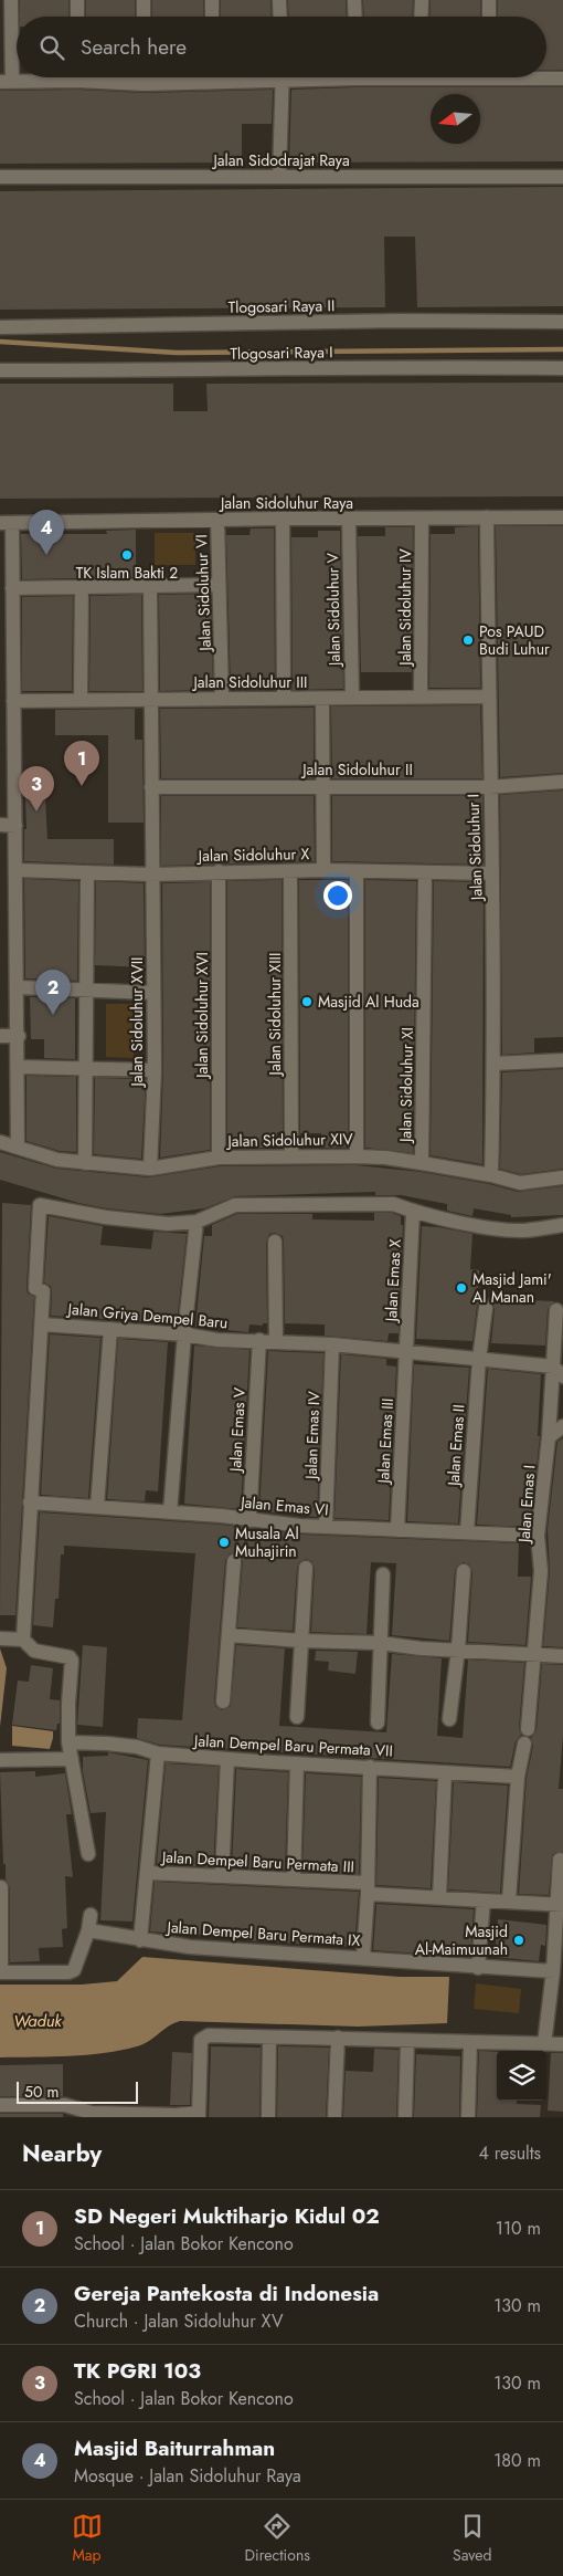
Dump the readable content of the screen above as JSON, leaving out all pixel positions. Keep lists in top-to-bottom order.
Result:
{
  "streets": {
    "street": [
      "Jalan Sidodrajat Raya",
      "Tlogosari Raya II",
      "Tlogosari Raya I",
      "Jalan Sidoluhur Raya",
      "Jalan Sidoluhur VI",
      "Jalan Sidoluhur IV",
      "Jalan Sidoluhur V",
      "Jalan Sidoluhur III",
      "Jalan Sidoluhur II",
      "Jalan Sidoluhur I",
      "Jalan Sidoluhur X",
      "Jalan Sidoluhur XIII",
      "Jalan Sidoluhur XVI",
      "Jalan Sidoluhur XVII",
      "Jalan Sidoluhur XI",
      "Jalan Sidoluhur XIV",
      "Jalan Emas X",
      "Jalan Griya Dempel Baru",
      "Jalan Emas V",
      "Jalan Emas IV",
      "Jalan Emas III",
      "Jalan Emas II",
      "Jalan Emas I",
      "Jalan Emas VI",
      "Jalan Dempel Baru Permata VII",
      "Jalan Dempel Baru Permata III",
      "Jalan Dempel Baru Permata IX"
    ]
  },
  "crossings": [
    ["Jalan Sidoluhur Raya", "Jalan Sidoluhur VI"],
    ["Jalan Sidoluhur Raya", "Jalan Sidoluhur IV"],
    ["Jalan Sidoluhur Raya", "Jalan Sidoluhur V"],
    ["Jalan Sidoluhur Raya", "Jalan Sidoluhur I"],
    ["Jalan Sidoluhur VI", "Jalan Sidoluhur III"],
    ["Jalan Sidoluhur IV", "Jalan Sidoluhur III"],
    ["Jalan Sidoluhur V", "Jalan Sidoluhur III"],
    ["Jalan Sidoluhur III", "Jalan Sidoluhur I"],
    ["Jalan Sidoluhur III", "Jalan Sidoluhur XVII"],
    ["Jalan Sidoluhur II", "Jalan Sidoluhur I"],
    ["Jalan Sidoluhur II", "Jalan Sidoluhur XVII"],
    ["Jalan Sidoluhur I", "Jalan Sidoluhur X"],
    ["Jalan Sidoluhur I", "Jalan Sidoluhur XIV"],
    ["Jalan Sidoluhur X", "Jalan Sidoluhur XIII"],
    ["Jalan Sidoluhur X", "Jalan Sidoluhur XVI"],
    ["Jalan Sidoluhur X", "Jalan Sidoluhur XVII"],
    ["Jalan Sidoluhur X", "Jalan Sidoluhur XI"],
    ["Jalan Sidoluhur XIII", "Jalan Sidoluhur XIV"],
    ["Jalan Sidoluhur XVI", "Jalan Sidoluhur XIV"],
    ["Jalan Sidoluhur XVII", "Jalan Sidoluhur XIV"],
    ["Jalan Sidoluhur XI", "Jalan Sidoluhur XIV"],
    ["Jalan Emas X", "Jalan Griya Dempel Baru"],
    ["Jalan Emas X", "Jalan Emas III"],
    ["Jalan Griya Dempel Baru", "Jalan Emas V"],
    ["Jalan Griya Dempel Baru", "Jalan Emas IV"],
    ["Jalan Griya Dempel Baru", "Jalan Emas III"],
    ["Jalan Griya Dempel Baru", "Jalan Emas II"],
    ["Jalan Griya Dempel Baru", "Jalan Emas I"],
    ["Jalan Emas V", "Jalan Emas VI"],
    ["Jalan Emas IV", "Jalan Emas VI"],
    ["Jalan Emas III", "Jalan Emas VI"],
    ["Jalan Emas II", "Jalan Emas VI"],
    ["Jalan Emas I", "Jalan Emas VI"],
    ["Jalan Dempel Baru Permata VII", "Jalan Dempel Baru Permata III"],
    ["Jalan Dempel Baru Permata III", "Jalan Dempel Baru Permata IX"]
  ],
  "water": ["Waduk"],
  "places": [
    "TK Islam Bakti 2",
    "Pos PAUD Budi Luhur",
    "Masjid Al Huda",
    "Masjid Jami' Al Manan",
    "Musala Al Muhajirin",
    "Masjid Al-Maimuunah"
  ],
  "scale_bar": "50 m",
  "north": "left",
  "page": {
    "search": "Search here",
    "pins": [
      "4",
      "1",
      "3",
      "2"
    ],
    "scale": "50 m",
    "heading": ["Nearby", "4 results"],
    "list": [
      {
        "mark": "1",
        "name": "SD Negeri Muktiharjo Kidul 02",
        "note": "School · Jalan Bokor Kencono",
        "value": "110 m"
      },
      {
        "mark": "2",
        "name": "Gereja Pantekosta di Indonesia",
        "note": "Church · Jalan Sidoluhur XV",
        "value": "130 m"
      },
      {
        "mark": "3",
        "name": "TK PGRI 103",
        "note": "School · Jalan Bokor Kencono",
        "value": "130 m"
      },
      {
        "mark": "4",
        "name": "Masjid Baiturrahman",
        "note": "Mosque · Jalan Sidoluhur Raya",
        "value": "180 m"
      }
    ],
    "nav": ["Map", "Directions", "Saved"]
  }
}
